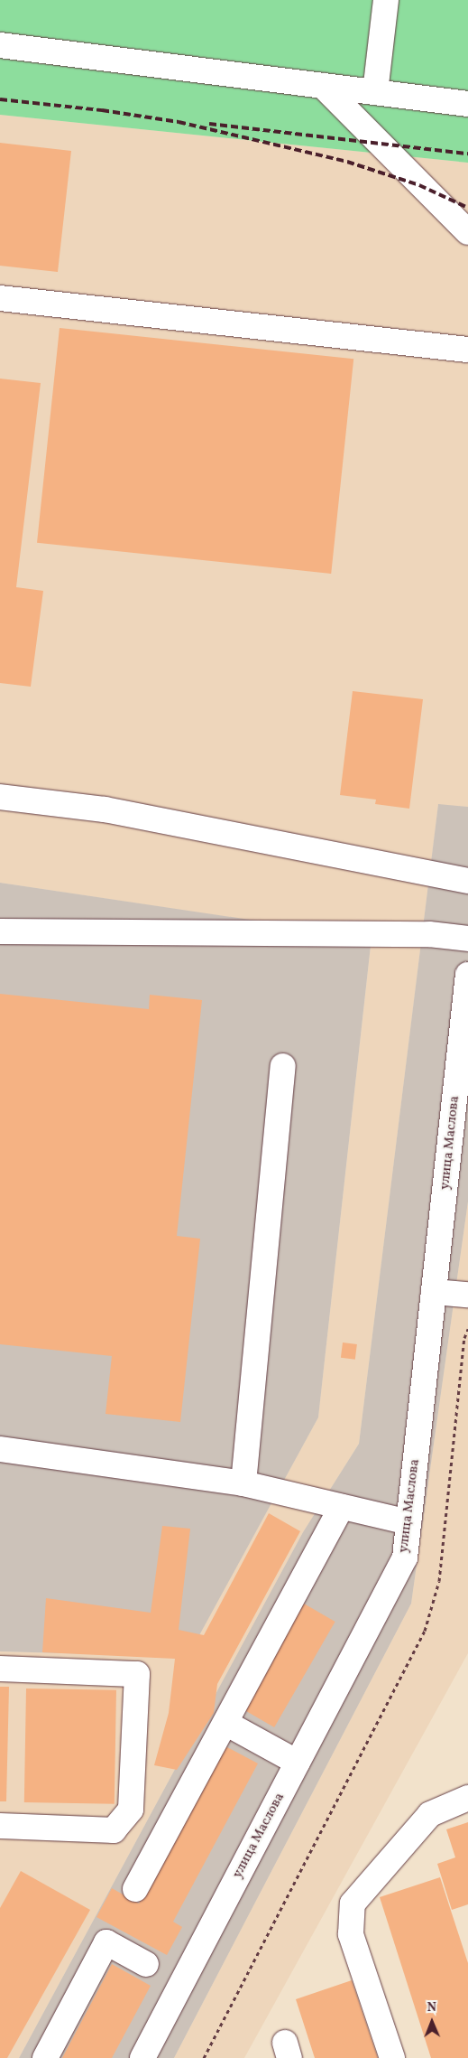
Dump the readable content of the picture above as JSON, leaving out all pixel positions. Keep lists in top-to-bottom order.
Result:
{
  "streets": {
    "lane": ["улица Маслова"]
  },
  "north": "top"
}
